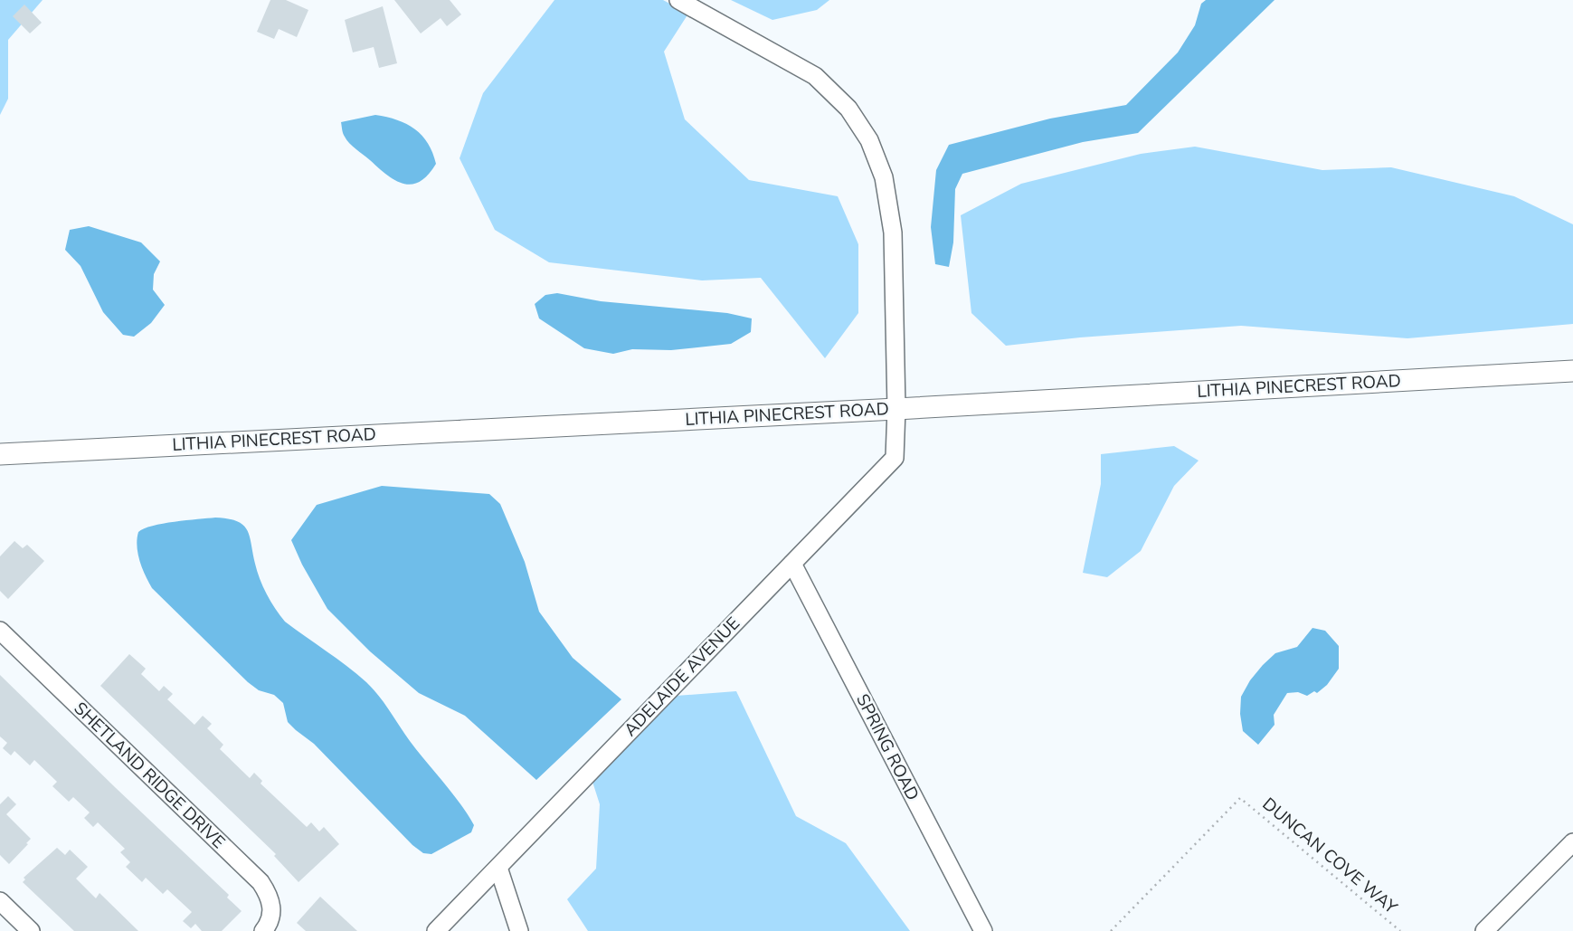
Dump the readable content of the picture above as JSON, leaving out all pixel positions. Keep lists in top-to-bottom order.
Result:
{
  "streets": {
    "main road": ["LITHIA PINECREST ROAD"],
    "street": ["ADELAIDE AVENUE", "SPRING ROAD", "SHETLAND RIDGE DRIVE"],
    "path": ["DUNCAN COVE WAY"]
  },
  "crossings": [
    ["LITHIA PINECREST ROAD", "ADELAIDE AVENUE"],
    ["ADELAIDE AVENUE", "SPRING ROAD"]
  ]
}
